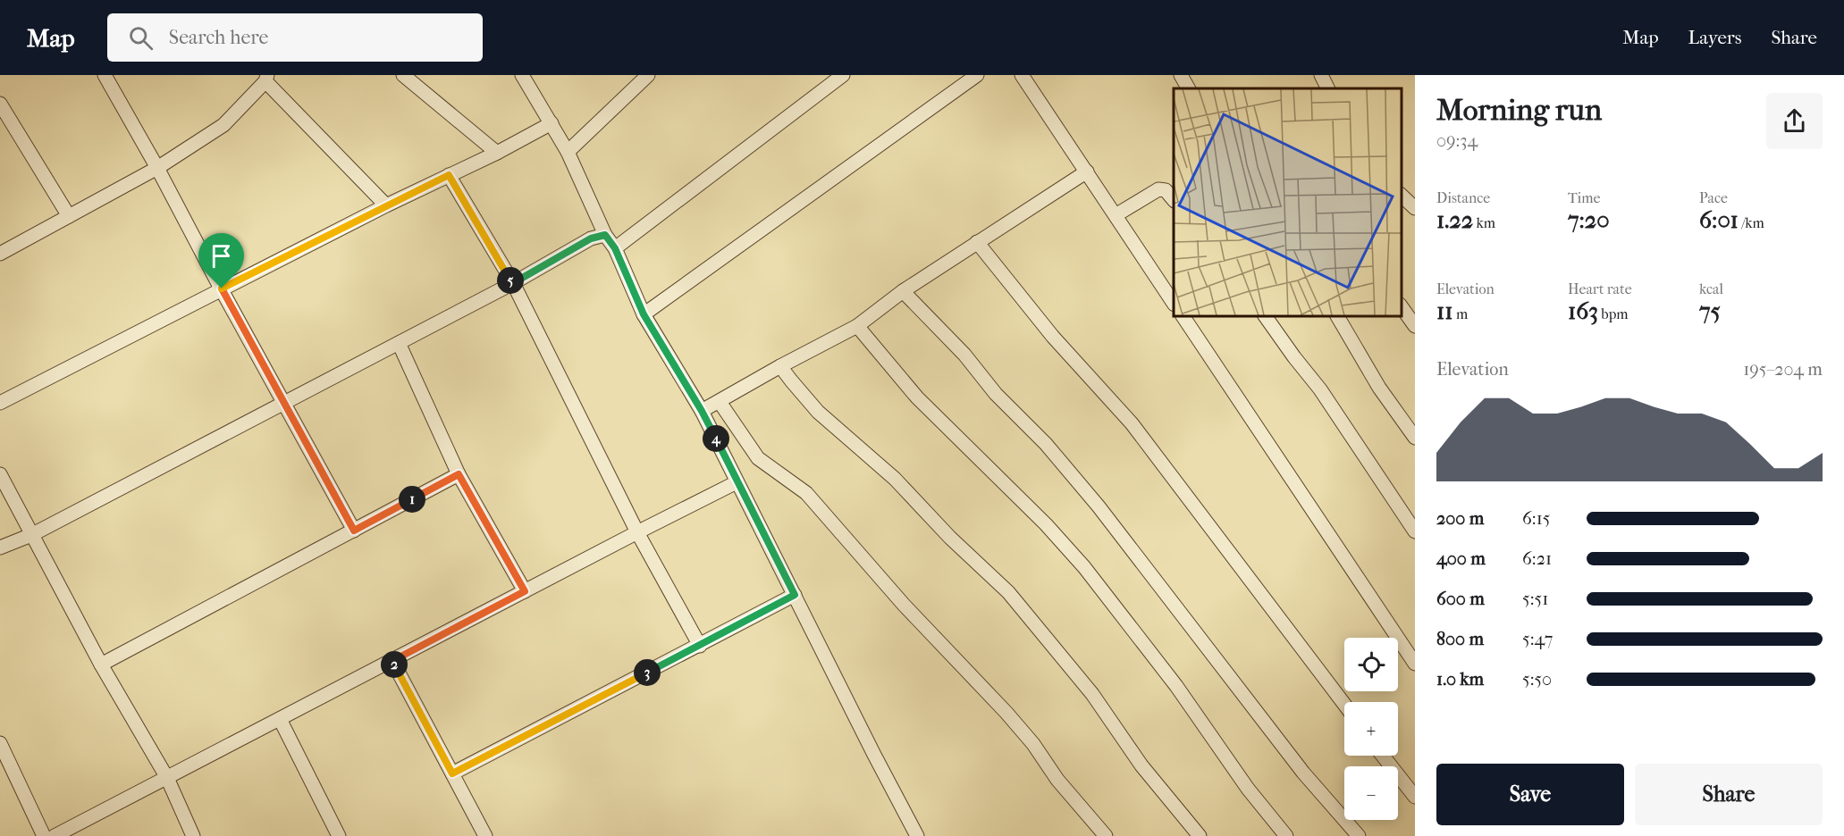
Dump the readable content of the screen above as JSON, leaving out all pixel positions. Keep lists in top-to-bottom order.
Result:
{
  "page": {
    "header": "Map",
    "search": "Search here",
    "nav": ["Map", "Layers", "Share"],
    "heading": ["Morning run", "09:34"],
    "stats": [
      ["Distance", "1.22 km"],
      ["Time", "7:20"],
      ["Pace", "6:01 /km"],
      ["Elevation", "11 m"],
      ["Heart rate", "163 bpm"],
      ["kcal", "75"]
    ],
    "pins": [
      "5",
      "4",
      "1",
      "2",
      "3"
    ],
    "chart": ["Elevation", "195–204 m"],
    "list": [
      {
        "name": "200 m",
        "note": "6:15"
      },
      {
        "name": "400 m",
        "note": "6:21"
      },
      {
        "name": "600 m",
        "note": "5:51"
      },
      {
        "name": "800 m",
        "note": "5:47"
      },
      {
        "name": "1.0 km",
        "note": "5:50"
      }
    ],
    "map_buttons": ["+", "−"],
    "buttons": ["Save", "Share"]
  }
}
